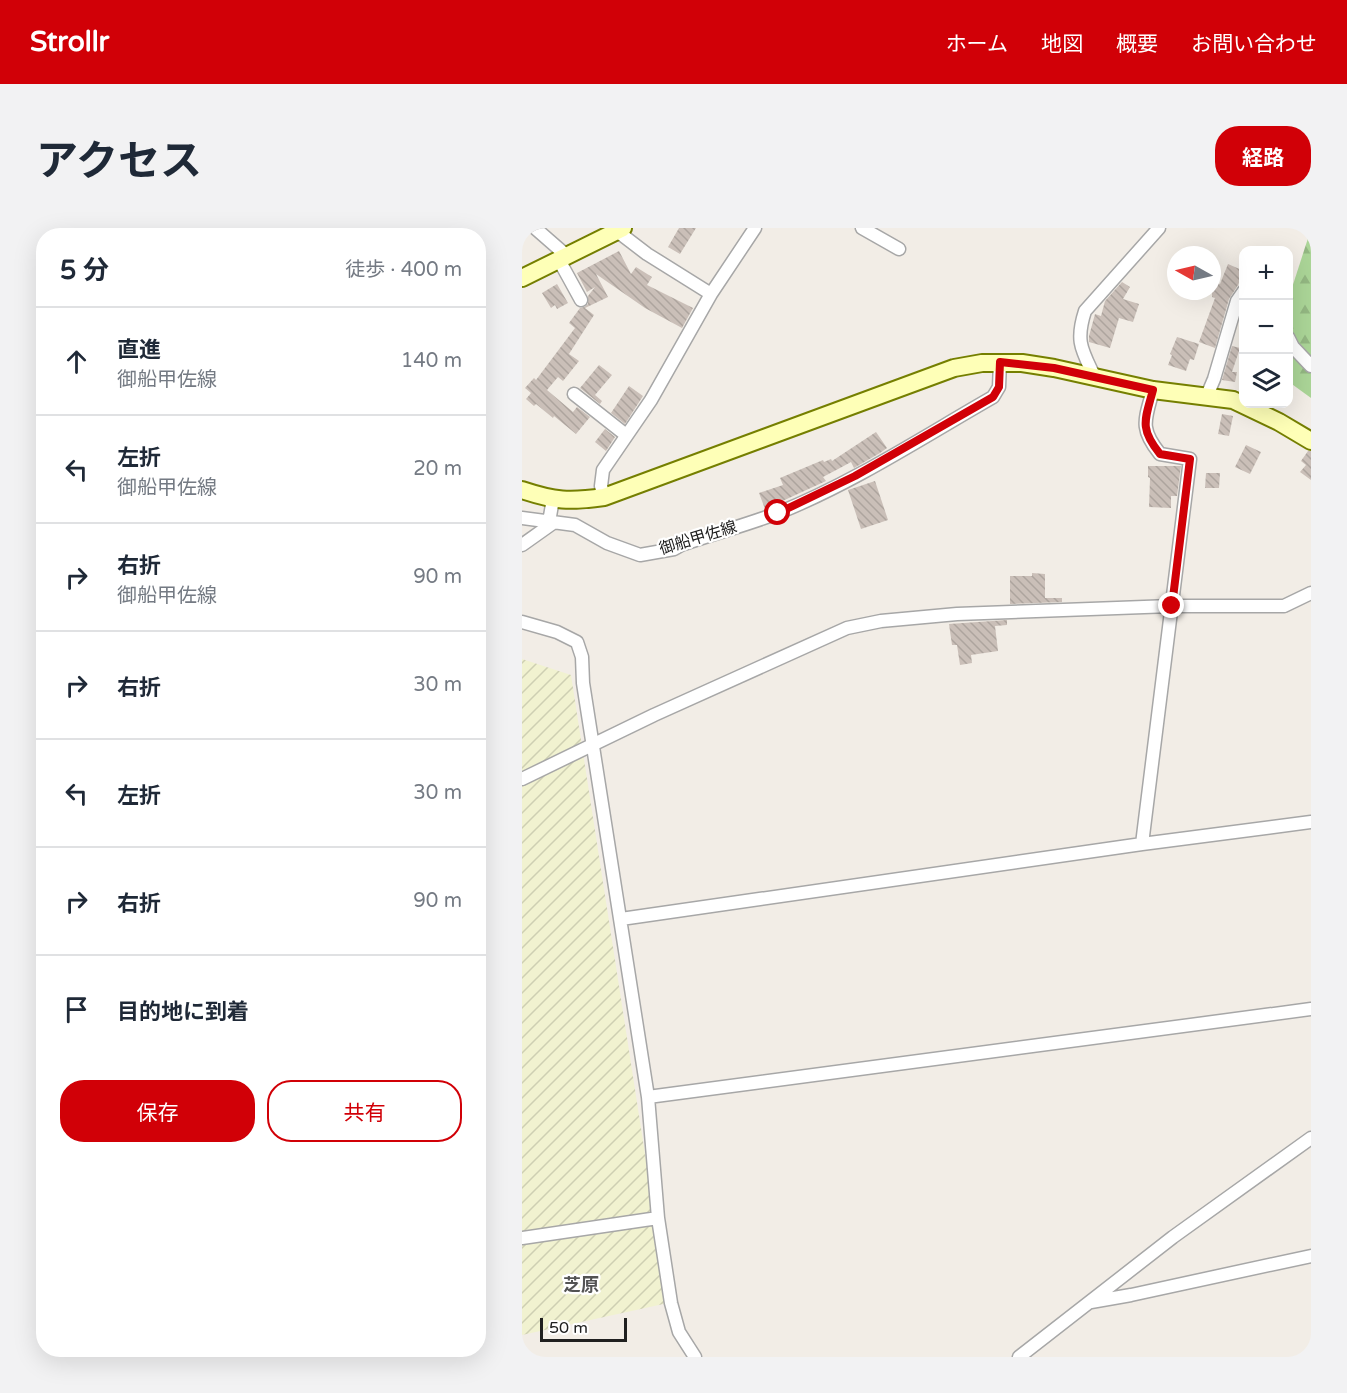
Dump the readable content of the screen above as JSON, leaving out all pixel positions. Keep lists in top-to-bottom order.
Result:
{
  "streets": {
    "street": ["御船甲佐線"]
  },
  "districts": ["芝原"],
  "scale_bar": "50 m",
  "north": "left",
  "page": {
    "header": "Strollr",
    "nav": [
      "ホーム",
      "地図",
      "概要",
      "お問い合わせ"
    ],
    "title": "アクセス",
    "buttons": [
      "経路",
      ["保存", "共有"]
    ],
    "heading": ["5 分", "徒歩 · 400 m"],
    "map_buttons": ["+", "−"],
    "list": [
      ["直進", "御船甲佐線", "140 m"],
      ["左折", "御船甲佐線", "20 m"],
      ["右折", "御船甲佐線", "90 m"],
      ["右折", "30 m"],
      ["左折", "30 m"],
      ["右折", "90 m"],
      "目的地に到着"
    ],
    "scale": "50 m"
  }
}
